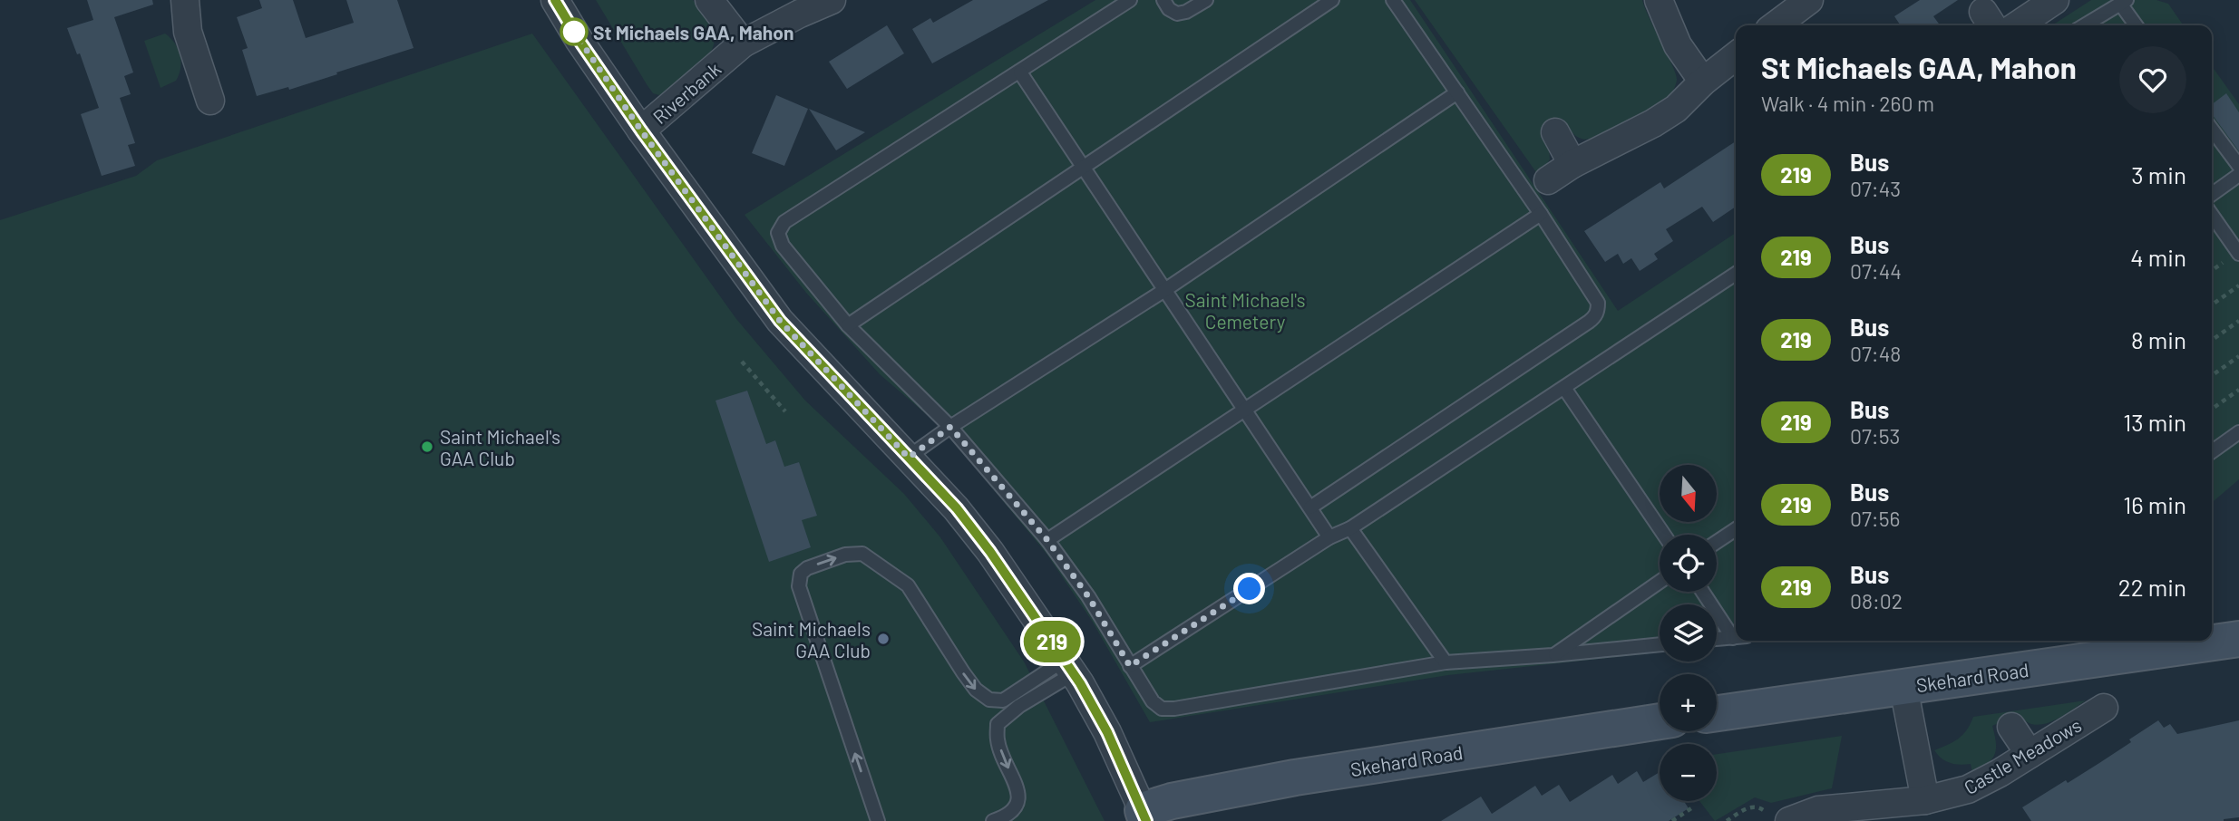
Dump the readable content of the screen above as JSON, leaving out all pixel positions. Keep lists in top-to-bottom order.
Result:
{
  "streets": {
    "street": ["Riverbank", "Skehard Road", "Castle Meadows"]
  },
  "parks": ["Saint Michael's Cemetery"],
  "places": ["St Michaels GAA, Mahon", "Saint Michael's GAA Club", "Saint Michaels GAA Club"],
  "lines": ["bus line 219"],
  "north": "bottom",
  "page": {
    "on_map": "219",
    "heading": ["St Michaels GAA, Mahon", "Walk · 4 min · 260 m"],
    "list": [
      {
        "mark": "219",
        "name": "Bus",
        "note": "07:43",
        "value": "3 min"
      },
      {
        "mark": "219",
        "name": "Bus",
        "note": "07:44",
        "value": "4 min"
      },
      {
        "mark": "219",
        "name": "Bus",
        "note": "07:48",
        "value": "8 min"
      },
      {
        "mark": "219",
        "name": "Bus",
        "note": "07:53",
        "value": "13 min"
      },
      {
        "mark": "219",
        "name": "Bus",
        "note": "07:56",
        "value": "16 min"
      },
      {
        "mark": "219",
        "name": "Bus",
        "note": "08:02",
        "value": "22 min"
      }
    ],
    "map_buttons": ["+", "−"]
  }
}
